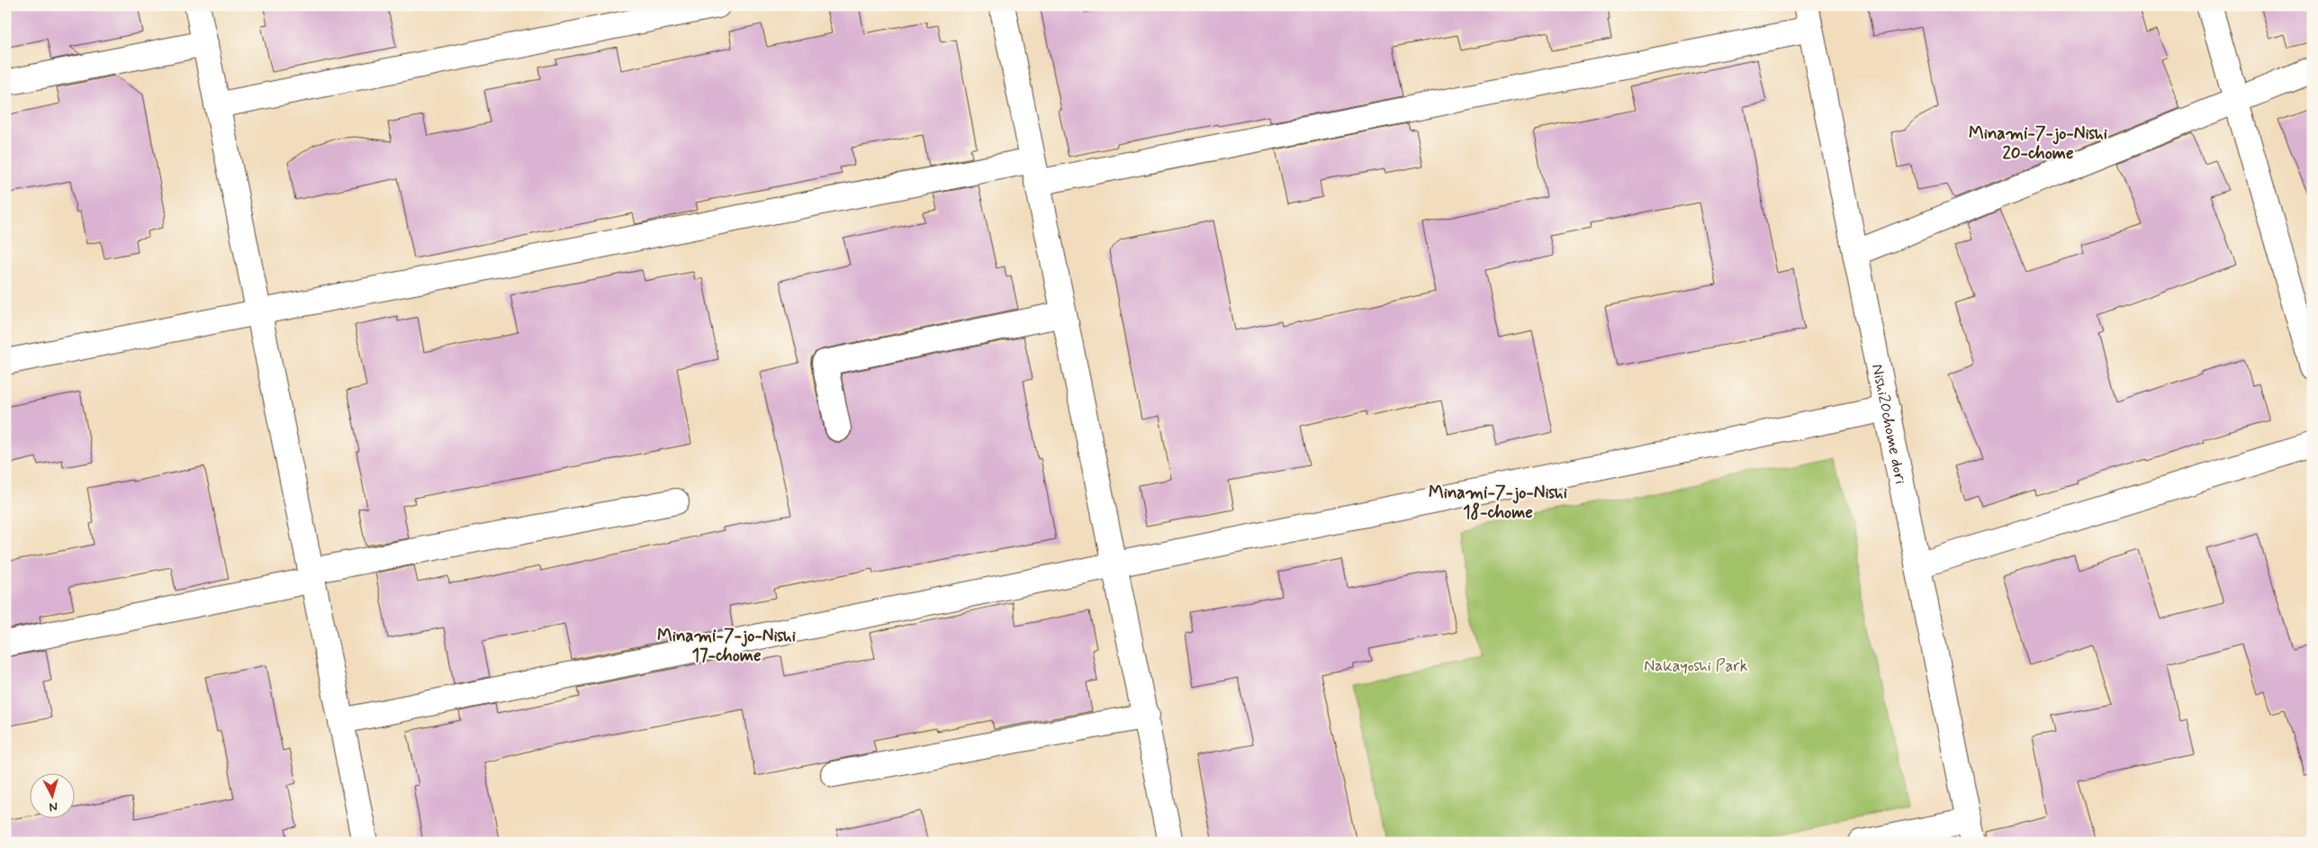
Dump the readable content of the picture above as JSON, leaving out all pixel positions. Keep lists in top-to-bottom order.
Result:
{
  "streets": {
    "street": ["Nishi20chome dori"]
  },
  "districts": ["Minami-7-jo-Nishi 20-chome", "Minami-7-jo-Nishi 18-chome", "Minami-7-jo-Nishi 17-chome"],
  "parks": ["Nakayoshi Park"],
  "north": "bottom"
}
